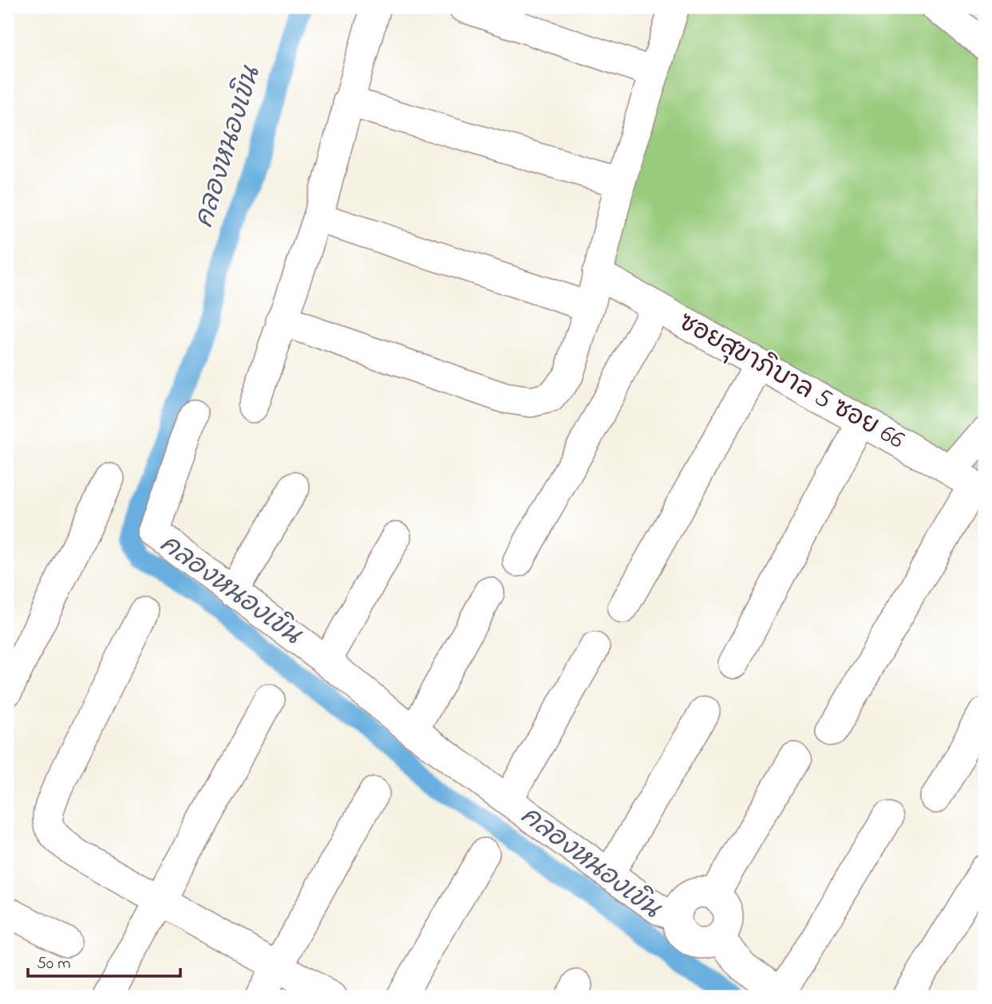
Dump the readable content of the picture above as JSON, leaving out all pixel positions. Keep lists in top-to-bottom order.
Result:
{
  "streets": {
    "street": ["ซอยสุขาภิบาล 5 ซอย 66"]
  },
  "water": ["คลองหนองเขิน"],
  "scale_bar": "50 m"
}
